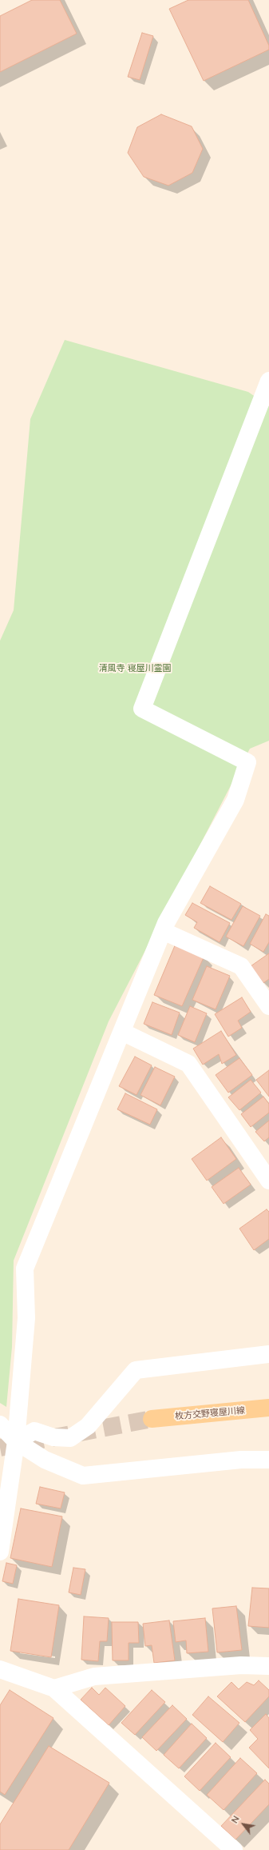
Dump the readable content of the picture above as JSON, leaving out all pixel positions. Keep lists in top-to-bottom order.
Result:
{
  "streets": {
    "main road": ["枚方交野寝屋川線"]
  },
  "parks": ["清風寺 寝屋川霊園"],
  "north": "top left"
}
